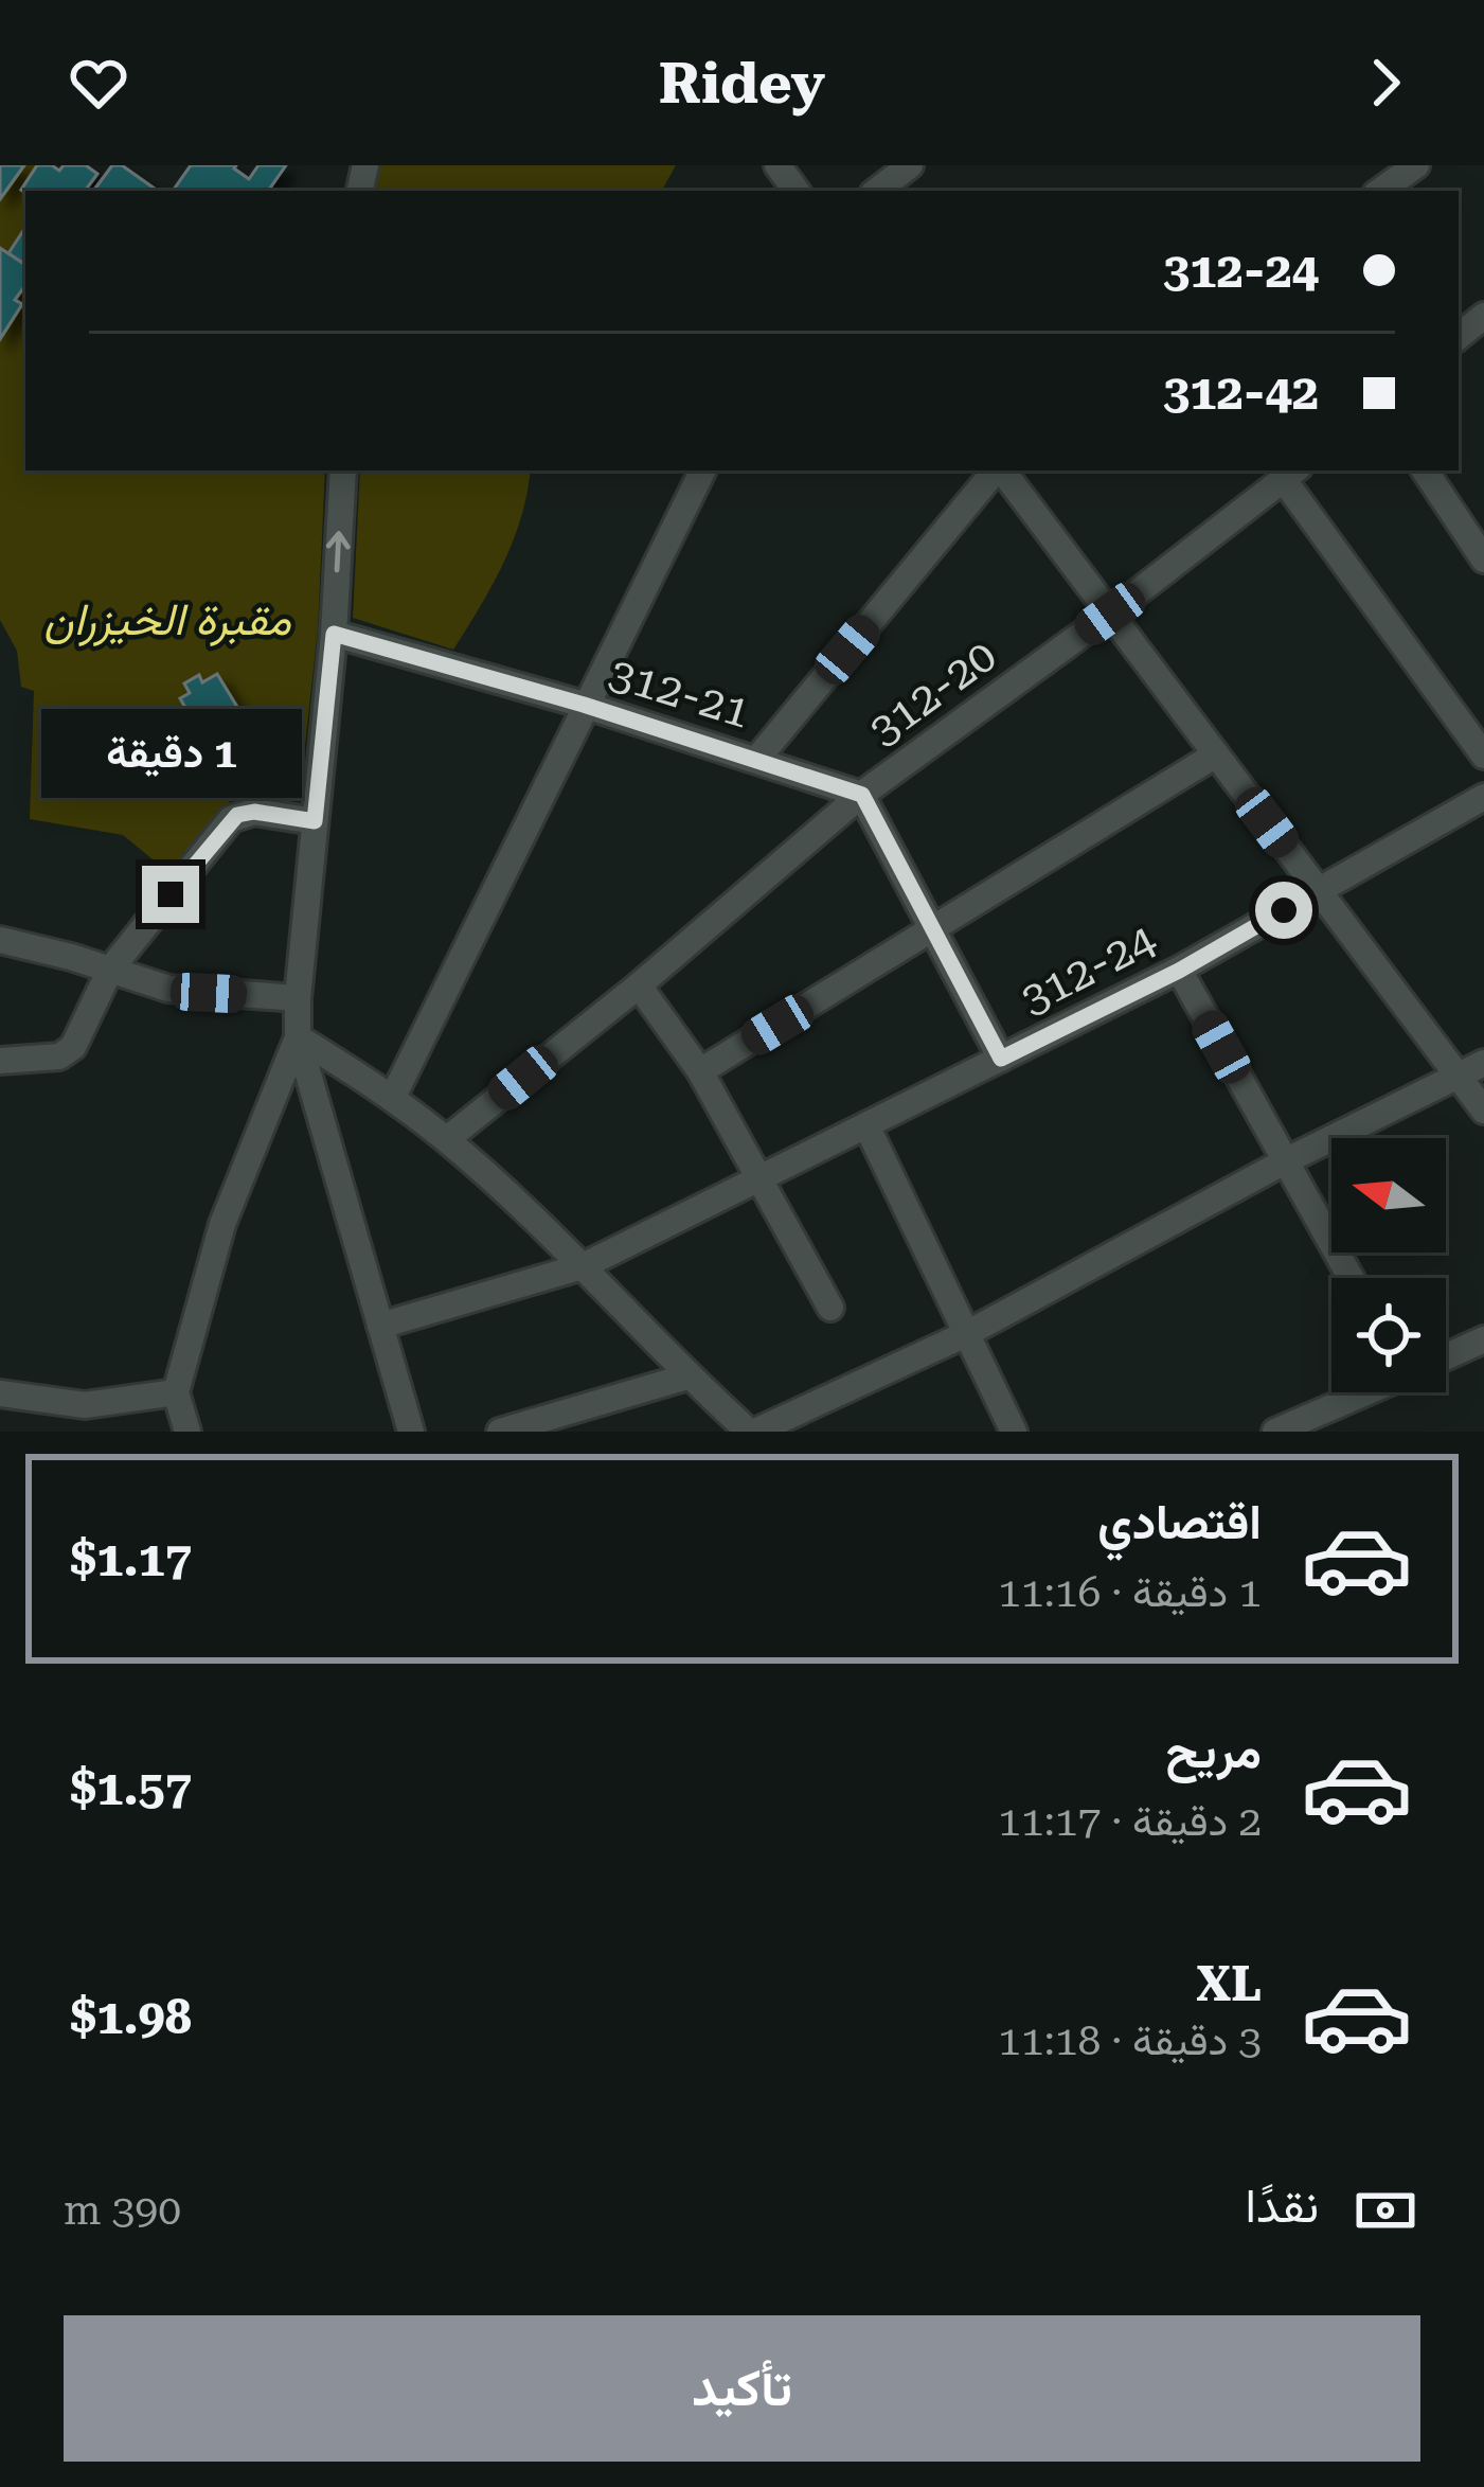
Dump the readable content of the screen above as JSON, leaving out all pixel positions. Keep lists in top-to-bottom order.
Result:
{
  "streets": {
    "street": ["312-21", "312-20", "312-24"]
  },
  "crossings": [
    ["312-21", "312-20"]
  ],
  "parks": ["مقبرة الخيزران"],
  "north": "left",
  "page": {
    "header": "Ridey",
    "banner": ["312-24", "312-42"],
    "bubble": "1 دقيقة",
    "list": [
      {
        "name": "اقتصادي",
        "note": "1 دقيقة · 11:16",
        "value": "$1.17"
      },
      {
        "name": "مريح",
        "note": "2 دقيقة · 11:17",
        "value": "$1.57"
      },
      {
        "name": "XL",
        "note": "3 دقيقة · 11:18",
        "value": "$1.98"
      }
    ],
    "pay": ["نقدًا", "390 m"],
    "buttons": "تأكيد"
  }
}
